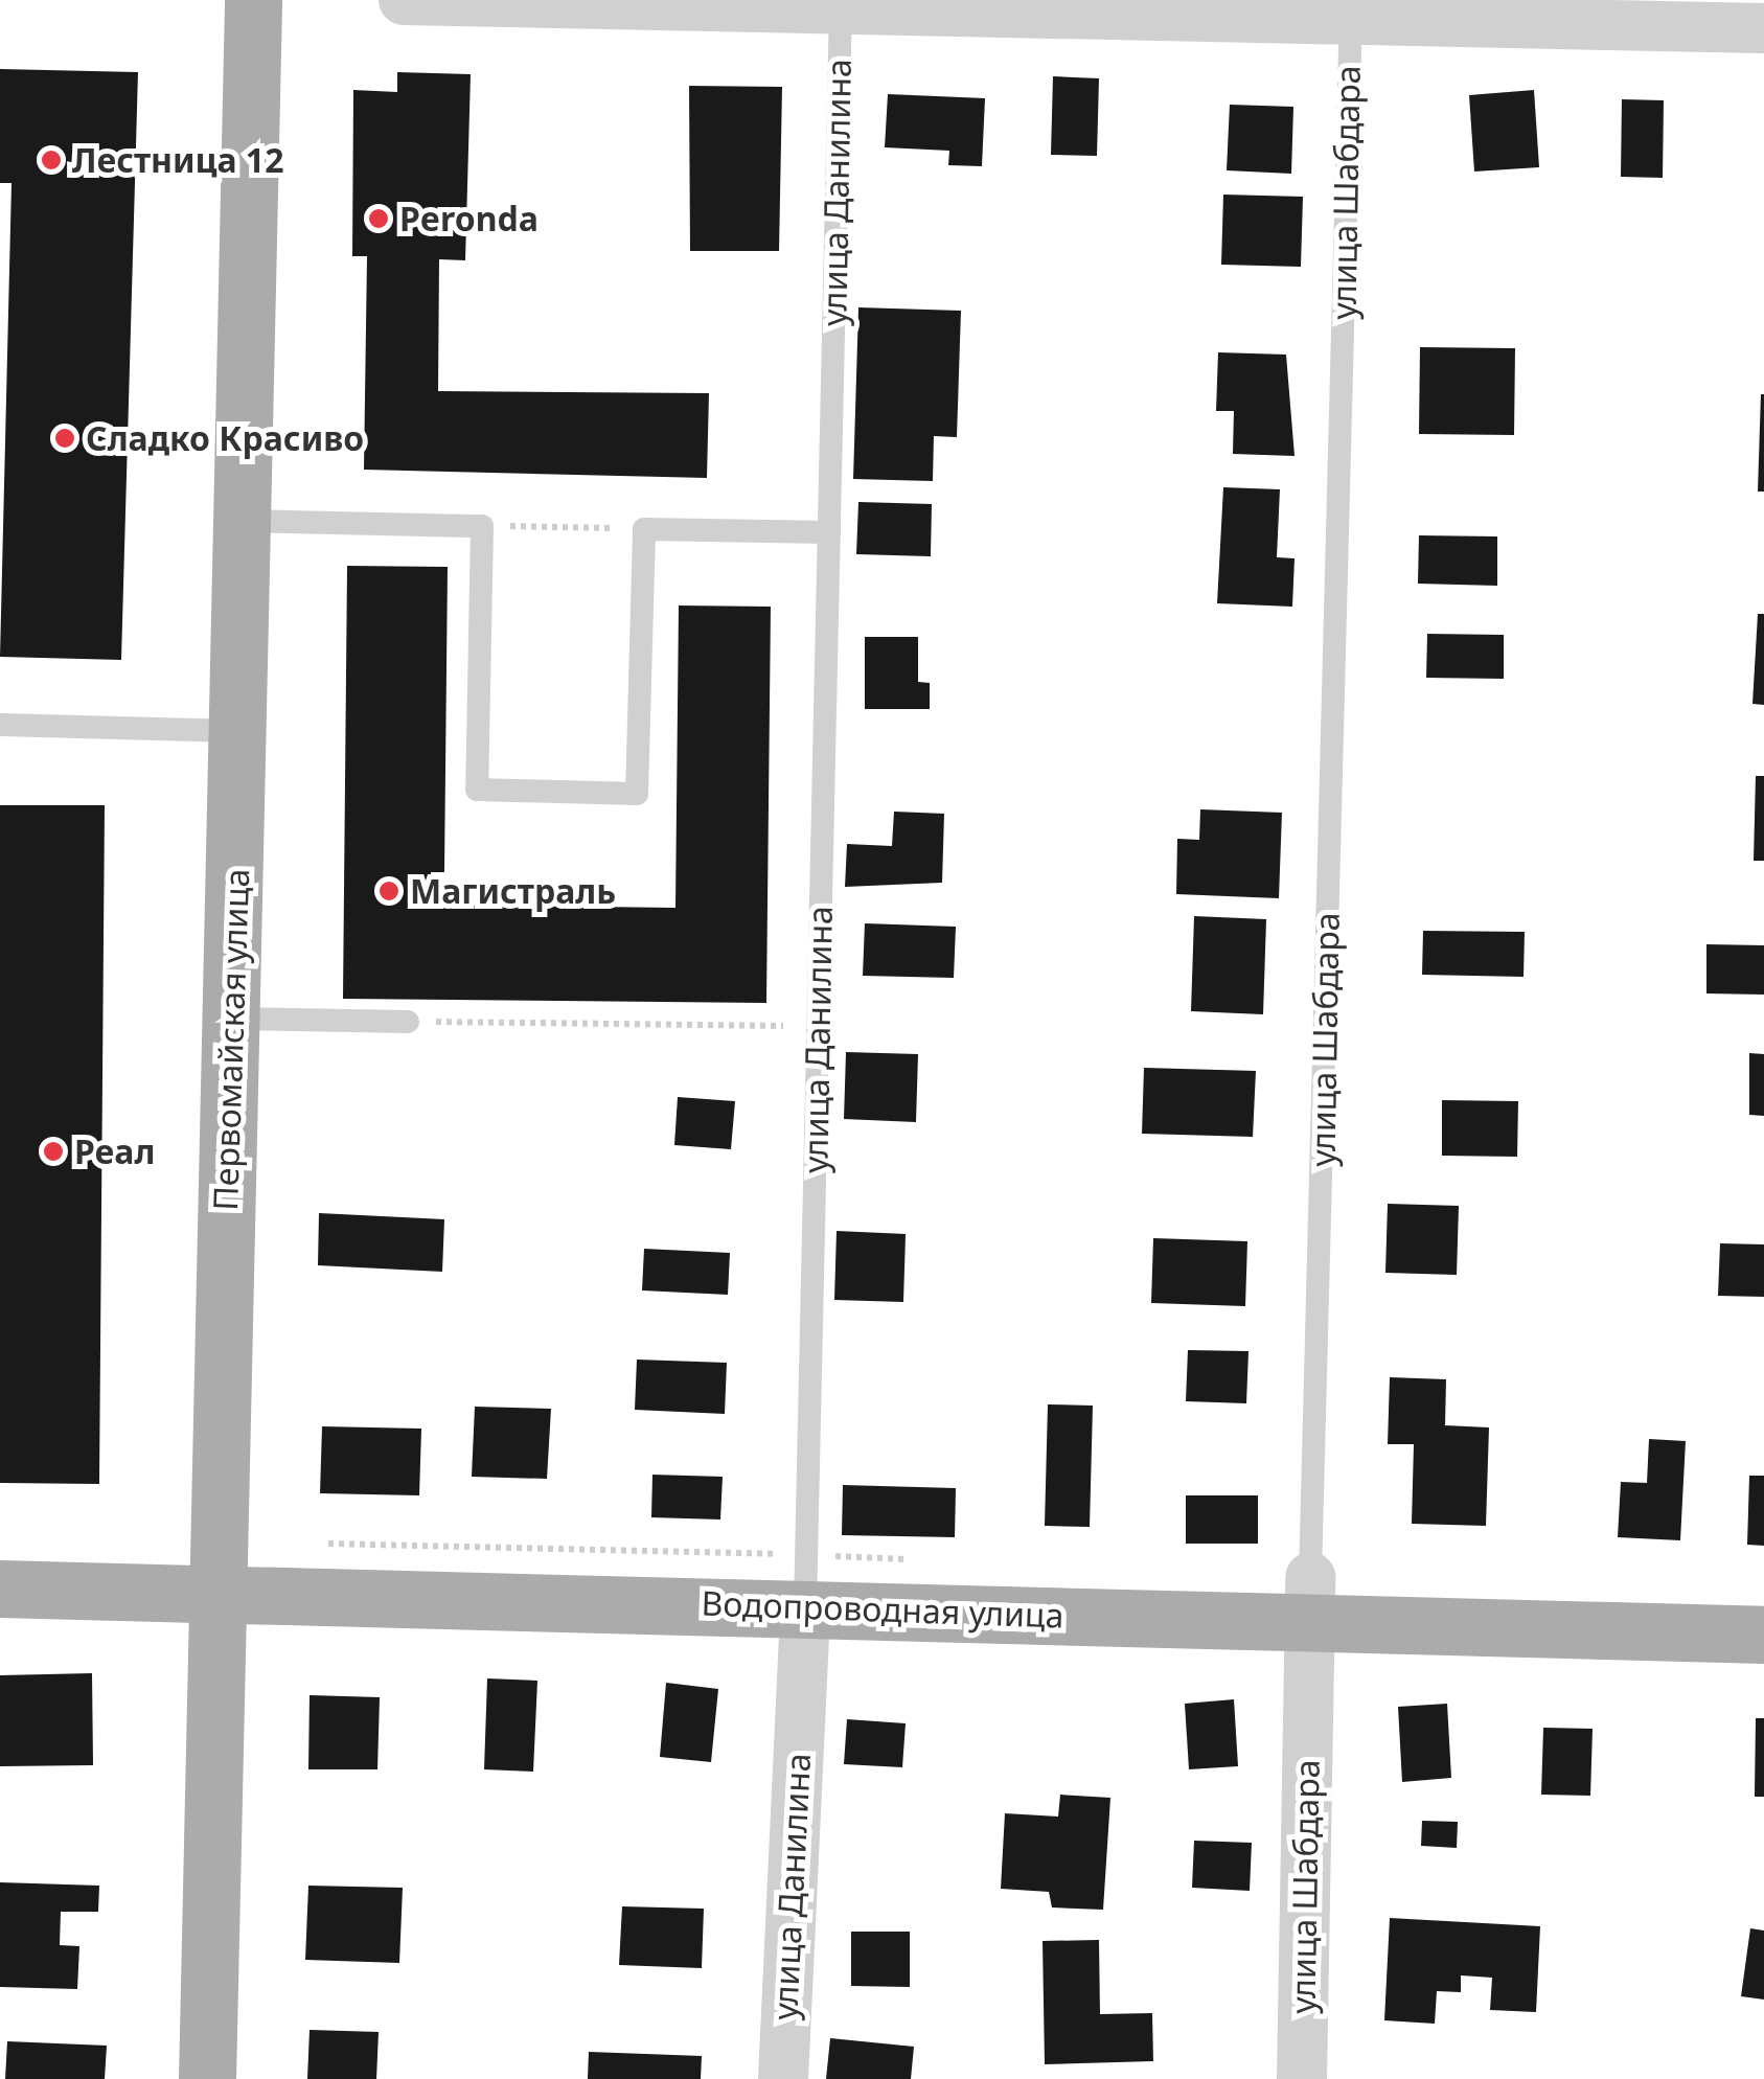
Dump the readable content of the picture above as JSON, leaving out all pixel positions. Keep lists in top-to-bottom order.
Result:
{
  "streets": {
    "main road": ["Первомайская улица", "Водопроводная улица"],
    "street": ["улица Данилина", "улица Шабдара"]
  },
  "crossings": [
    ["улица Данилина", "Водопроводная улица"],
    ["улица Шабдара", "Водопроводная улица"],
    ["Первомайская улица", "Водопроводная улица"]
  ],
  "places": [
    "Лестница 12",
    "Peronda",
    "Сладко Красиво",
    "Магистраль",
    "Реал"
  ]
}
